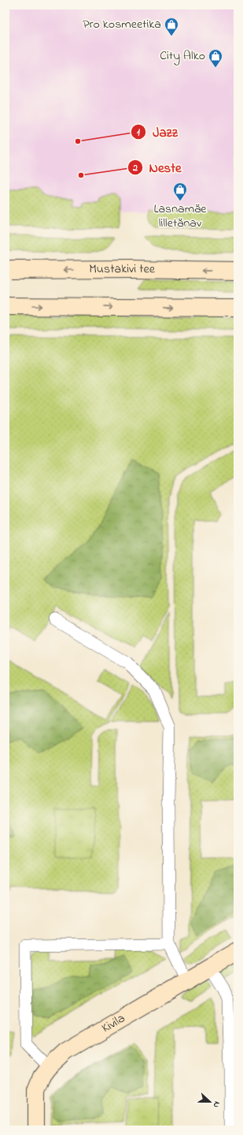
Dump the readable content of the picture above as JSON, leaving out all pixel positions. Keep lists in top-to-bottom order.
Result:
{
  "streets": {
    "main road": ["Mustakivi tee", "Kivila"]
  },
  "places": {
    "shop": ["Pro kosmeetika", "City Alko", "Lasnamäe lilletänav"],
    "other": ["Jazz", "Neste"]
  },
  "north": "right"
}
